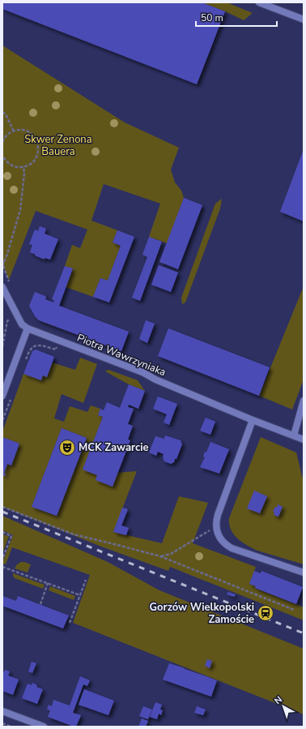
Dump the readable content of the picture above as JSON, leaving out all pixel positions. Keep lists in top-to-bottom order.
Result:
{
  "streets": {
    "street": ["Piotra Wawrzyniaka"]
  },
  "parks": ["Skwer Zenona Bauera"],
  "places": {
    "theatre": ["MCK Zawarcie"],
    "station": ["Gorzów Wielkopolski Zamoście"]
  },
  "scale_bar": "50 m",
  "north": "top left"
}
